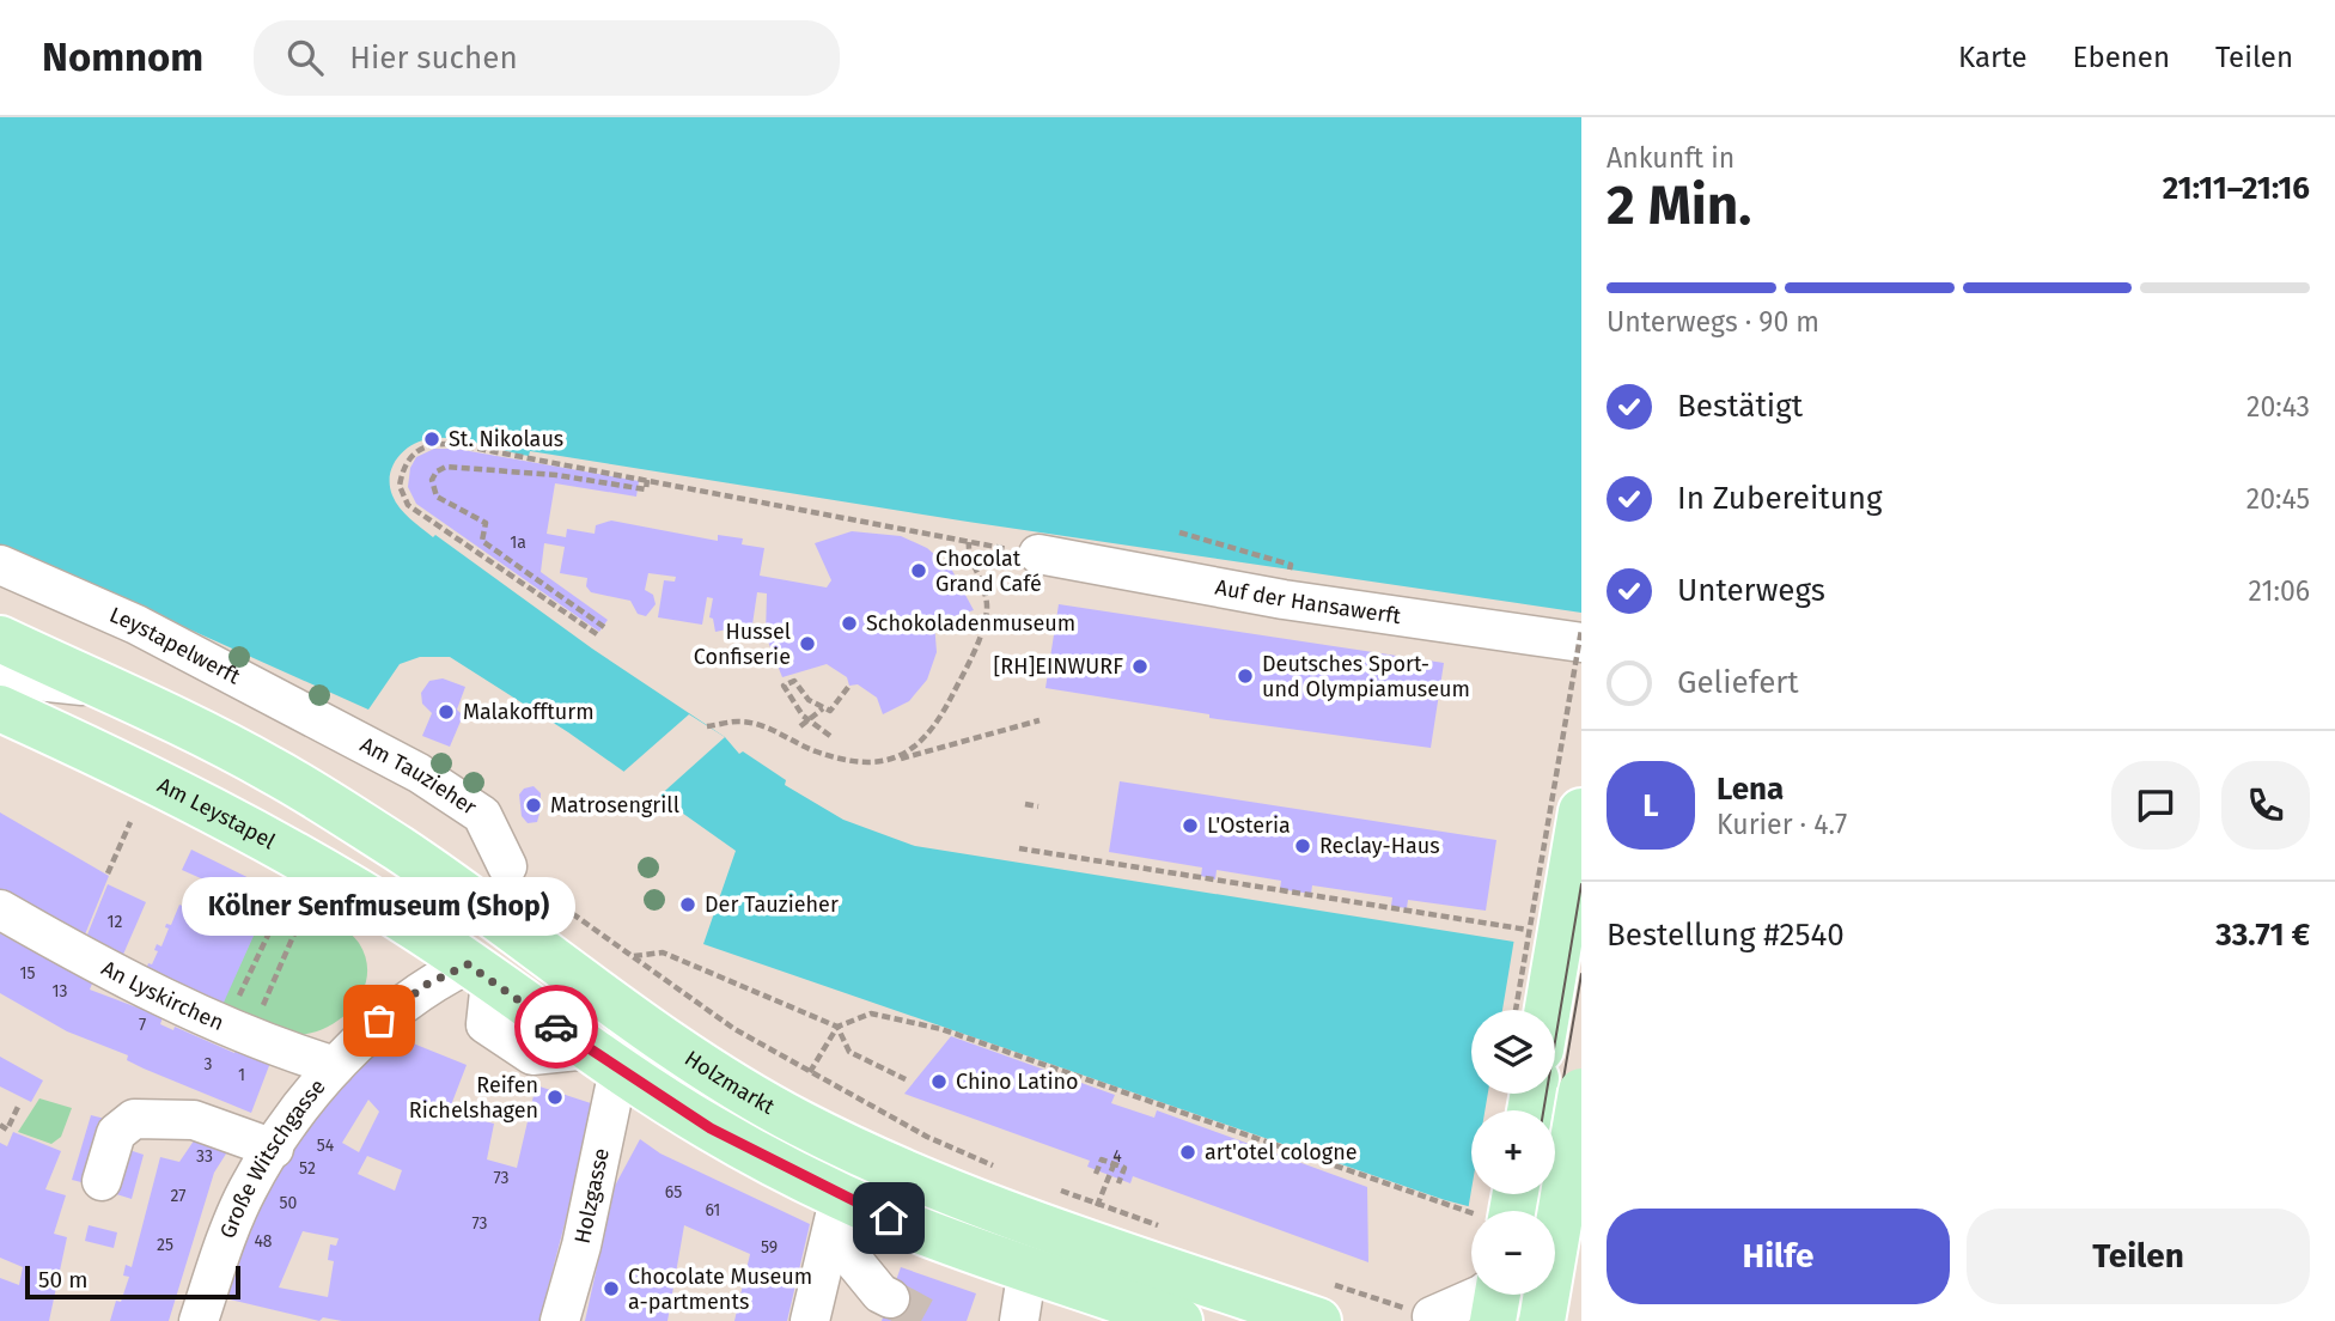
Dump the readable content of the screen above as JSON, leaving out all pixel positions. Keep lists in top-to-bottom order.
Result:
{
  "streets": {
    "main road": ["Am Leystapel", "Holzmarkt"],
    "street": [
      "Auf der Hansawerft",
      "Leystapelwerft",
      "Am Tauzieher",
      "An Lyskirchen",
      "Große Witschgasse",
      "Holzgasse"
    ]
  },
  "crossings": [
    ["Leystapelwerft", "Am Tauzieher"],
    ["Am Leystapel", "Große Witschgasse"],
    ["An Lyskirchen", "Große Witschgasse"]
  ],
  "places": [
    "St. Nikolaus",
    "Chocolat Grand Café",
    "Schokoladenmuseum",
    "Hussel Confiserie",
    "[RH]EINWURF",
    "Deutsches Sport- und Olympiamuseum",
    "Malakoffturm",
    "Matrosengrill",
    "L'Osteria",
    "Reclay-Haus",
    "Der Tauzieher",
    "Kölner Senfmuseum (Shop)",
    "Chino Latino",
    "Reifen Richelshagen",
    "art'otel cologne",
    "Chocolate Museum a-partments"
  ],
  "house_numbers": [
    "1a",
    "12",
    "15",
    "13",
    "7",
    "3",
    "1",
    "54",
    "33",
    "4",
    "52",
    "73",
    "65",
    "27",
    "50",
    "61",
    "73",
    "48",
    "25",
    "59"
  ],
  "scale_bar": "50 m",
  "page": {
    "header": "Nomnom",
    "search": "Hier suchen",
    "nav": ["Karte", "Ebenen", "Teilen"],
    "heading": ["2 Min.", "Ankunft in", "21:11–21:16"],
    "panel": [
      "Lena",
      "Kurier · 4.7",
      "Bestellung #2540",
      "33.71 €"
    ],
    "bar": "Unterwegs · 90 m",
    "list": [
      ["Bestätigt", "20:43"],
      ["In Zubereitung", "20:45"],
      ["Unterwegs", "21:06"],
      "Geliefert"
    ],
    "round": "L",
    "bubble": "Kölner Senfmuseum (Shop)",
    "map_buttons": ["+", "−"],
    "buttons": ["Hilfe", "Teilen"],
    "scale": "50 m"
  }
}
